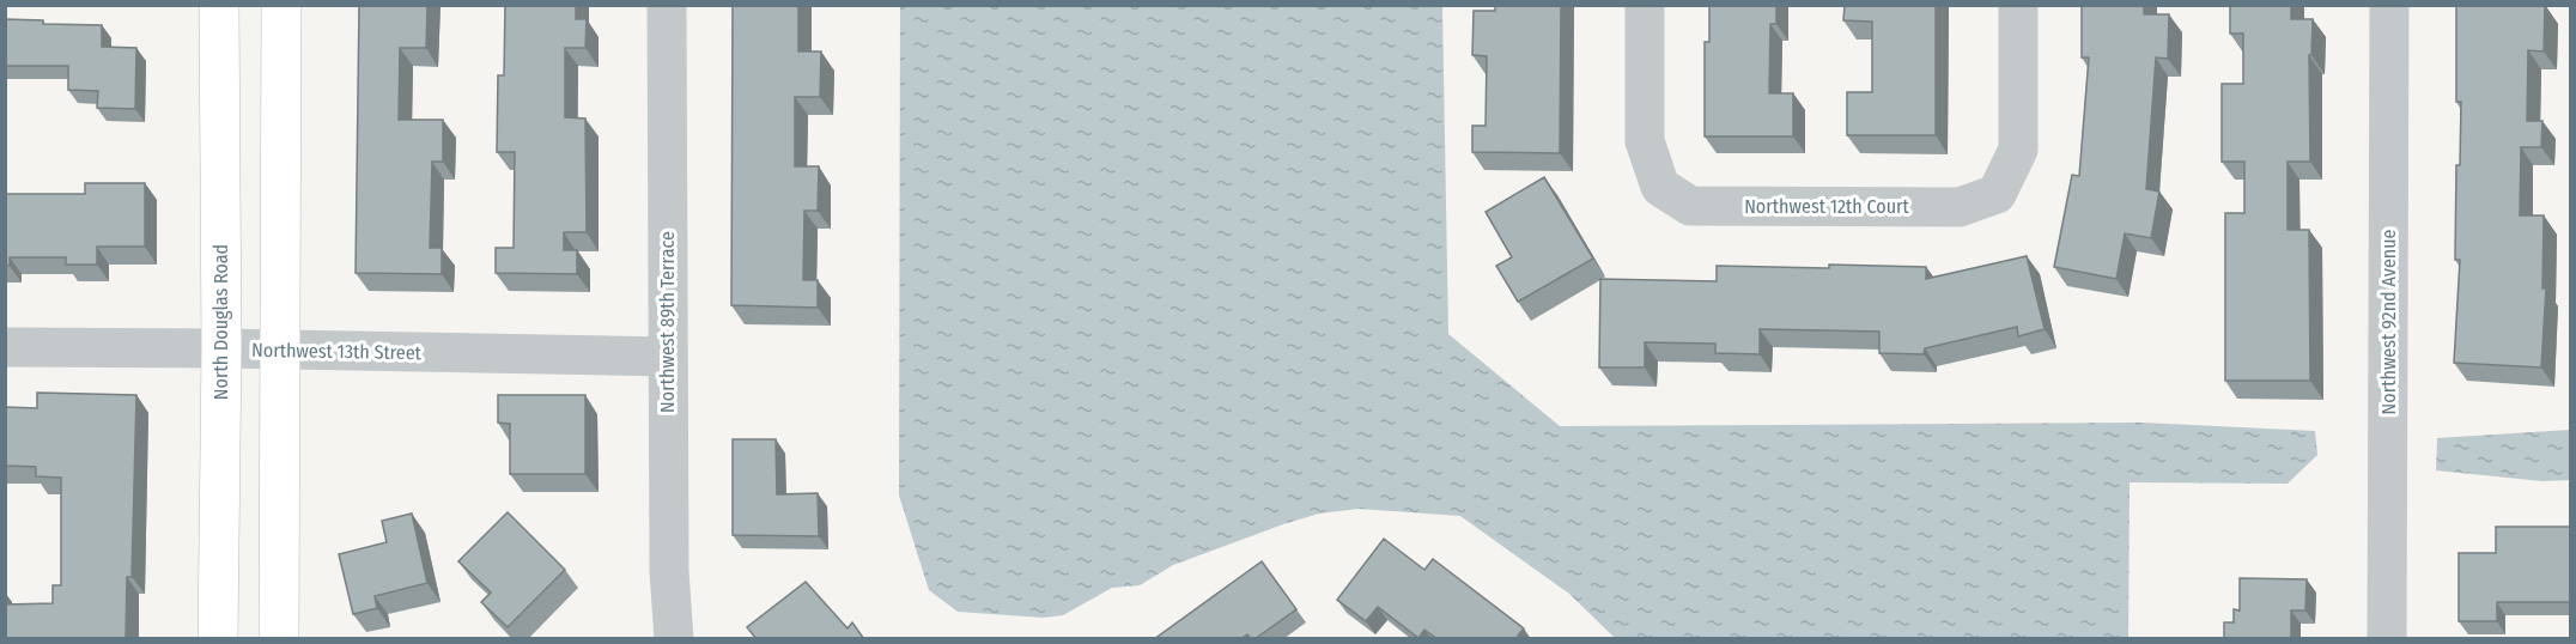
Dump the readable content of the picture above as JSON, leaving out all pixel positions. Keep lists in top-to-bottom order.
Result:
{
  "streets": {
    "main road": ["North Douglas Road"],
    "street": [
      "Northwest 12th Court",
      "Northwest 89th Terrace",
      "Northwest 92nd Avenue",
      "Northwest 13th Street"
    ]
  },
  "crossings": [
    ["North Douglas Road", "Northwest 13th Street"],
    ["Northwest 89th Terrace", "Northwest 13th Street"]
  ]
}
